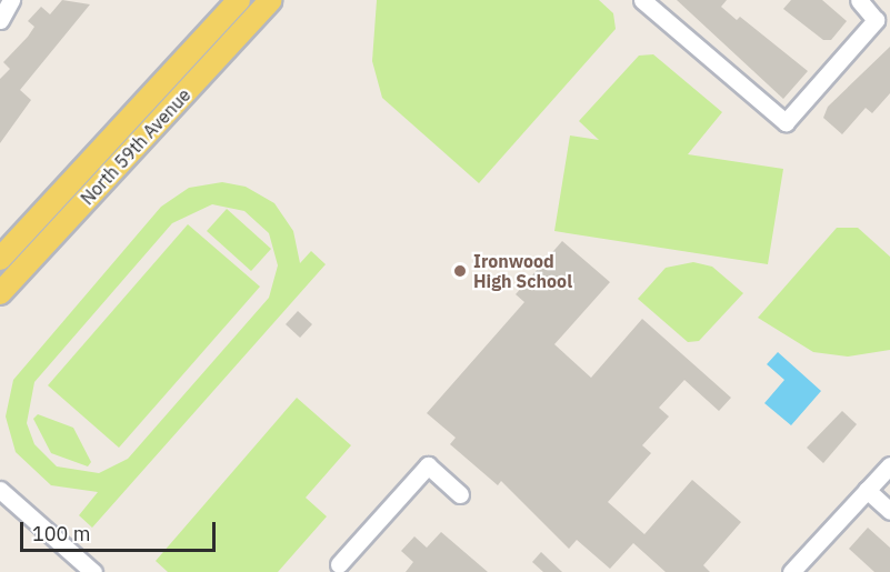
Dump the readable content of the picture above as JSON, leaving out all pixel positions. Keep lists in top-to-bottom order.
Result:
{
  "streets": {
    "main road": ["North 59th Avenue"]
  },
  "places": ["Ironwood High School"],
  "scale_bar": "100 m"
}
